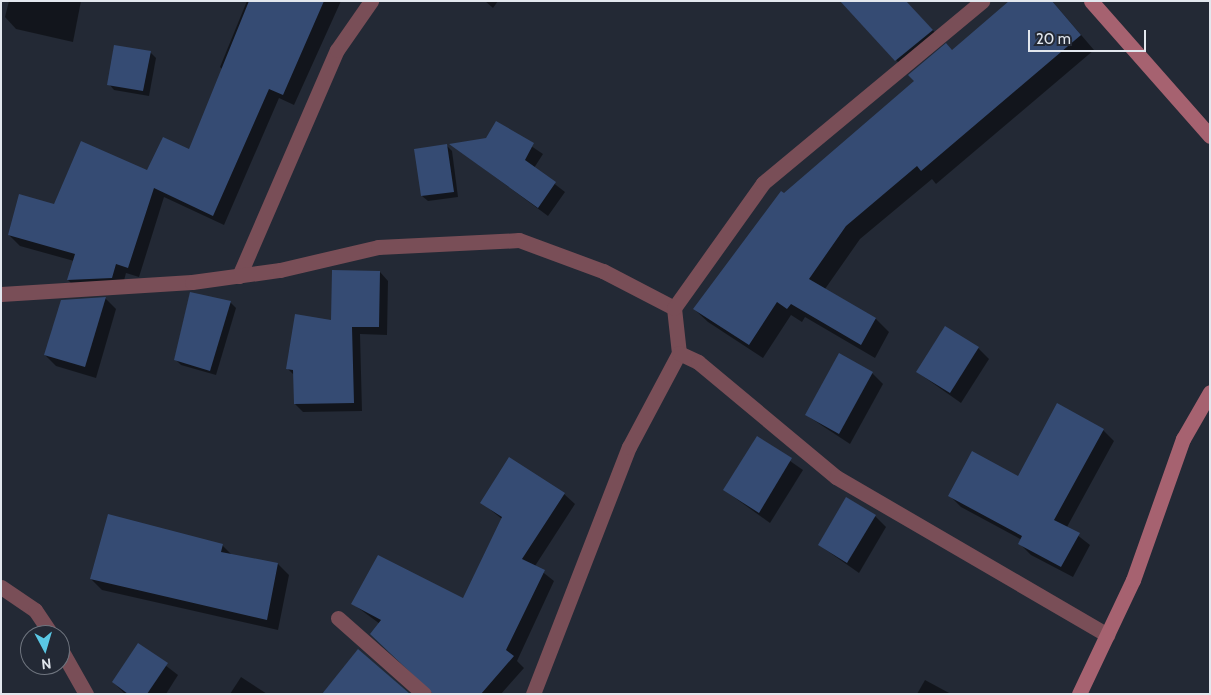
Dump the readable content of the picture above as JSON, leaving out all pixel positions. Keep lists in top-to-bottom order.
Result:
{
  "scale_bar": "20 m",
  "north": "bottom"
}
